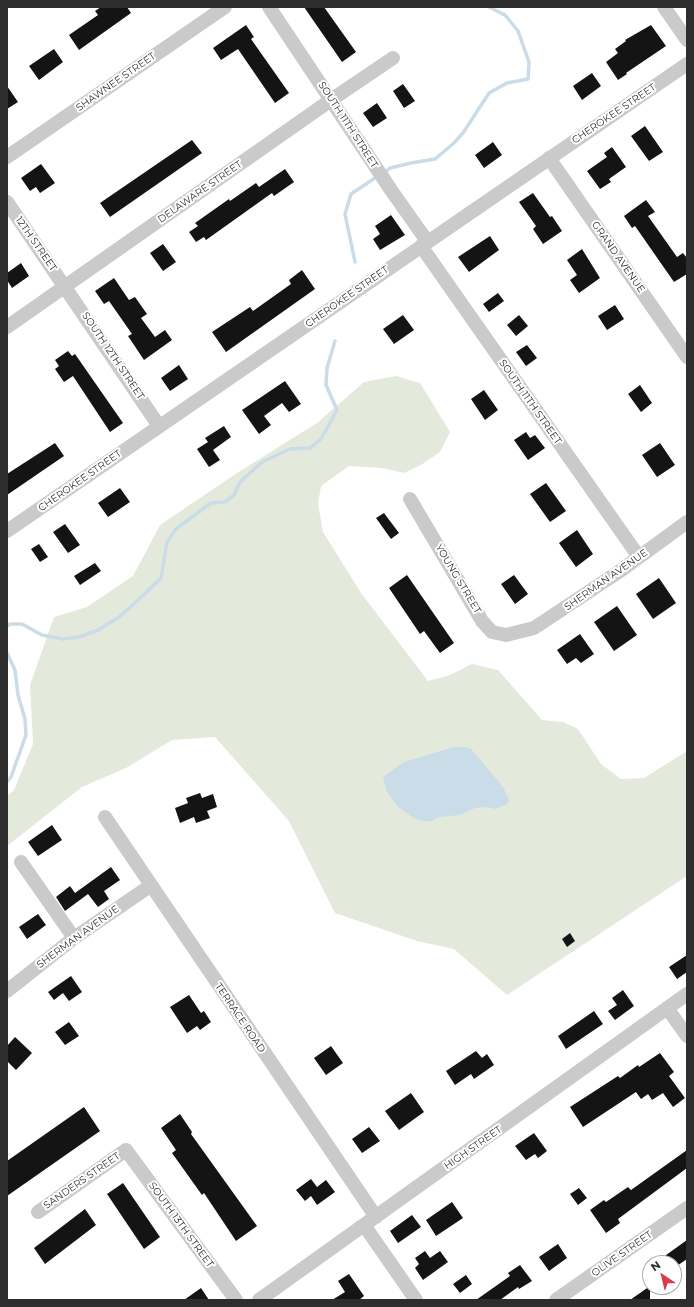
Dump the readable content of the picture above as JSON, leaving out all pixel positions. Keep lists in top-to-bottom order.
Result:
{
  "streets": {
    "street": [
      "SHAWNEE STREET",
      "CHEROKEE STREET",
      "SOUTH 11TH STREET",
      "DELAWARE STREET",
      "12TH STREET",
      "GRAND AVENUE",
      "SOUTH 12TH STREET",
      "YOUNG STREET",
      "SHERMAN AVENUE",
      "TERRACE ROAD",
      "HIGH STREET",
      "SANDERS STREET",
      "SOUTH 13TH STREET",
      "OLIVE STREET"
    ]
  },
  "crossings": [
    ["CHEROKEE STREET", "SOUTH 11TH STREET"],
    ["CHEROKEE STREET", "GRAND AVENUE"],
    ["CHEROKEE STREET", "SOUTH 12TH STREET"],
    ["SOUTH 11TH STREET", "DELAWARE STREET"],
    ["SOUTH 11TH STREET", "SHERMAN AVENUE"],
    ["DELAWARE STREET", "12TH STREET"],
    ["DELAWARE STREET", "SOUTH 12TH STREET"],
    ["12TH STREET", "SOUTH 12TH STREET"],
    ["YOUNG STREET", "SHERMAN AVENUE"],
    ["SHERMAN AVENUE", "TERRACE ROAD"],
    ["TERRACE ROAD", "HIGH STREET"],
    ["SANDERS STREET", "SOUTH 13TH STREET"]
  ],
  "north": "top left"
}
